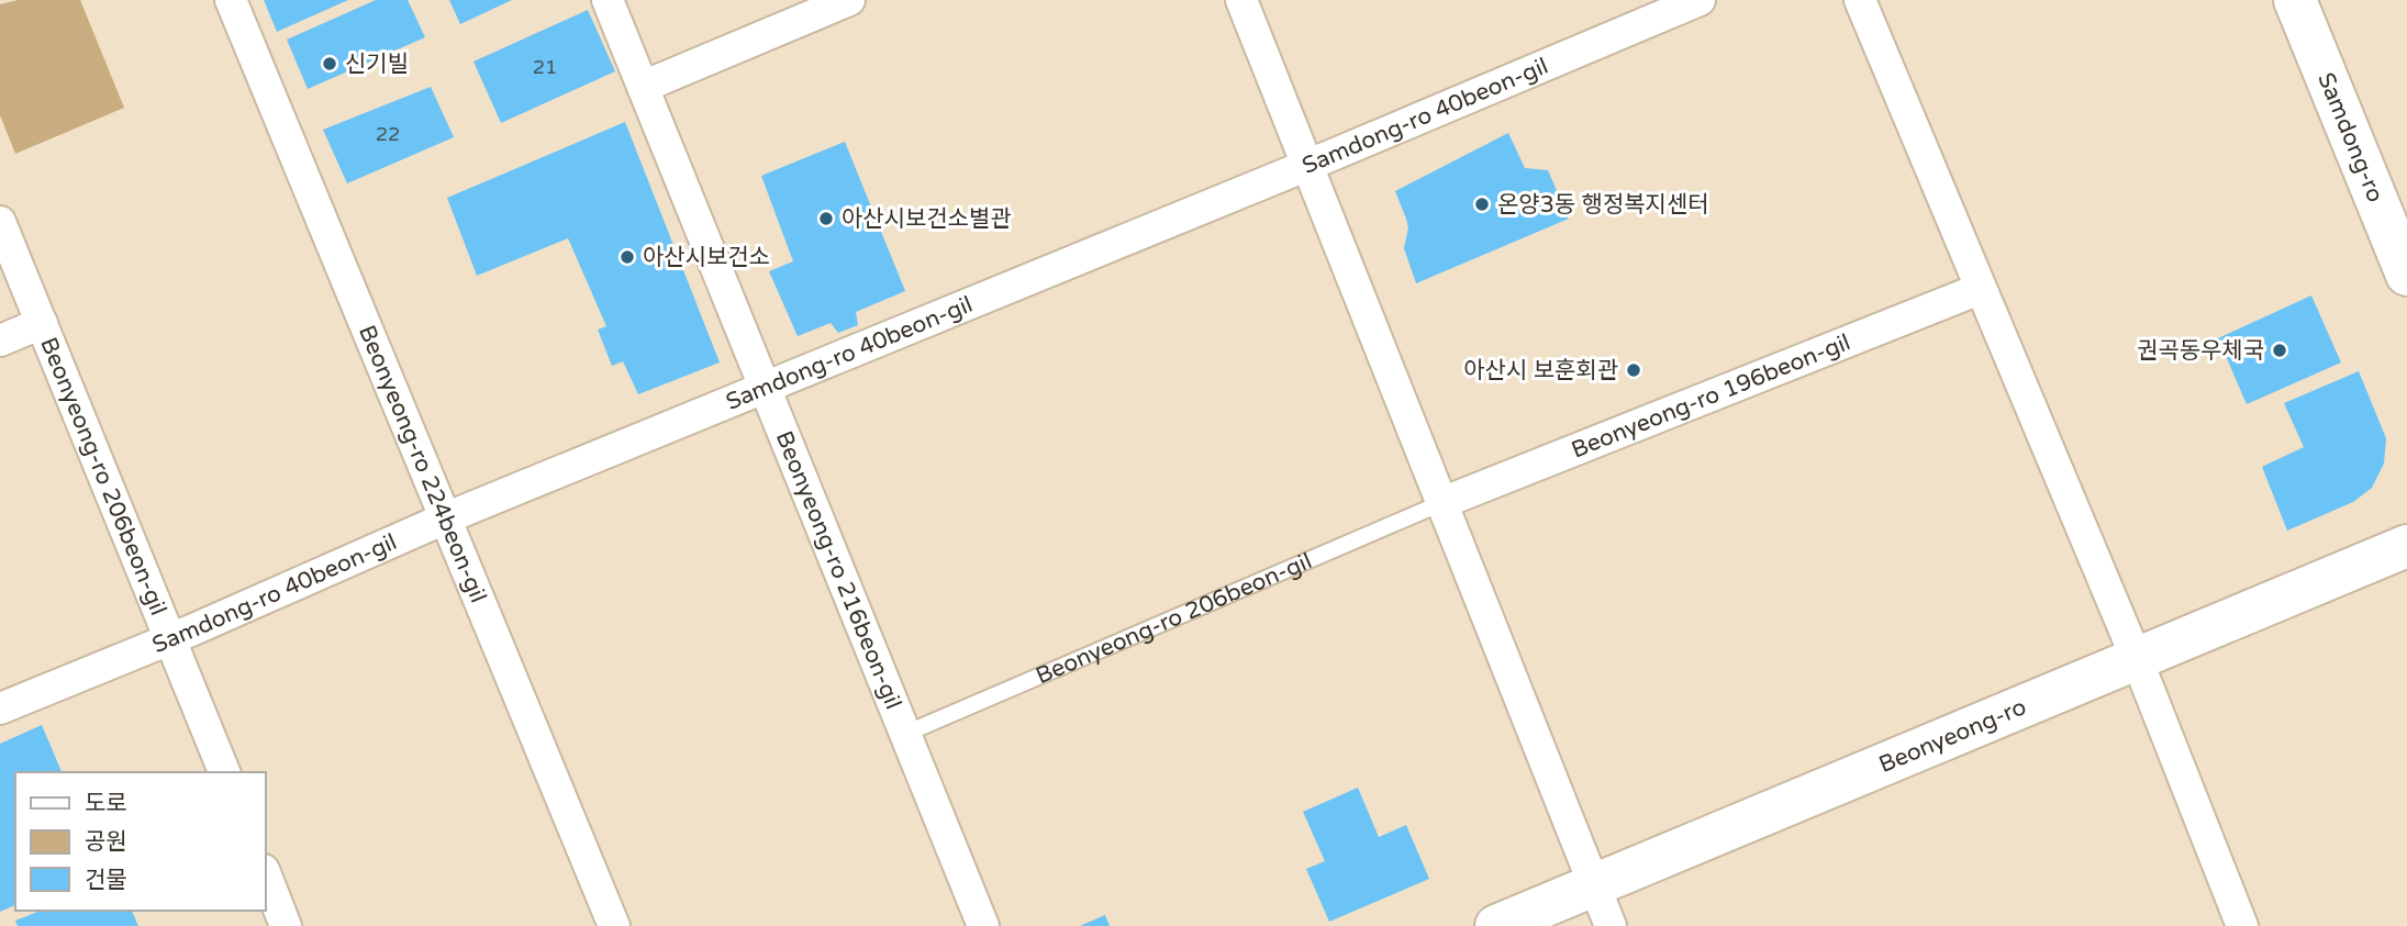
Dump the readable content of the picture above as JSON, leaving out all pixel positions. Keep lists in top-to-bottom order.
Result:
{
  "streets": {
    "street": [
      "Samdong-ro 40beon-gil",
      "Samdong-ro",
      "Beonyeong-ro 196beon-gil",
      "Beonyeong-ro 224beon-gil",
      "Beonyeong-ro 206beon-gil",
      "Beonyeong-ro 216beon-gil",
      "Beonyeong-ro"
    ]
  },
  "crossings": [
    ["Samdong-ro 40beon-gil", "Beonyeong-ro 224beon-gil"],
    ["Samdong-ro 40beon-gil", "Beonyeong-ro 206beon-gil"],
    ["Samdong-ro 40beon-gil", "Beonyeong-ro 216beon-gil"],
    ["Beonyeong-ro 196beon-gil", "Beonyeong-ro 206beon-gil"],
    ["Beonyeong-ro 206beon-gil", "Beonyeong-ro 216beon-gil"]
  ],
  "places": [
    "신기빌",
    "온양3동 행정복지센터",
    "아산시보건소별관",
    "아산시보건소",
    "권곡동우체국",
    "아산시 보훈회관"
  ],
  "house_numbers": ["21", "22"],
  "legend": ["도로", "공원", "건물"]
}
